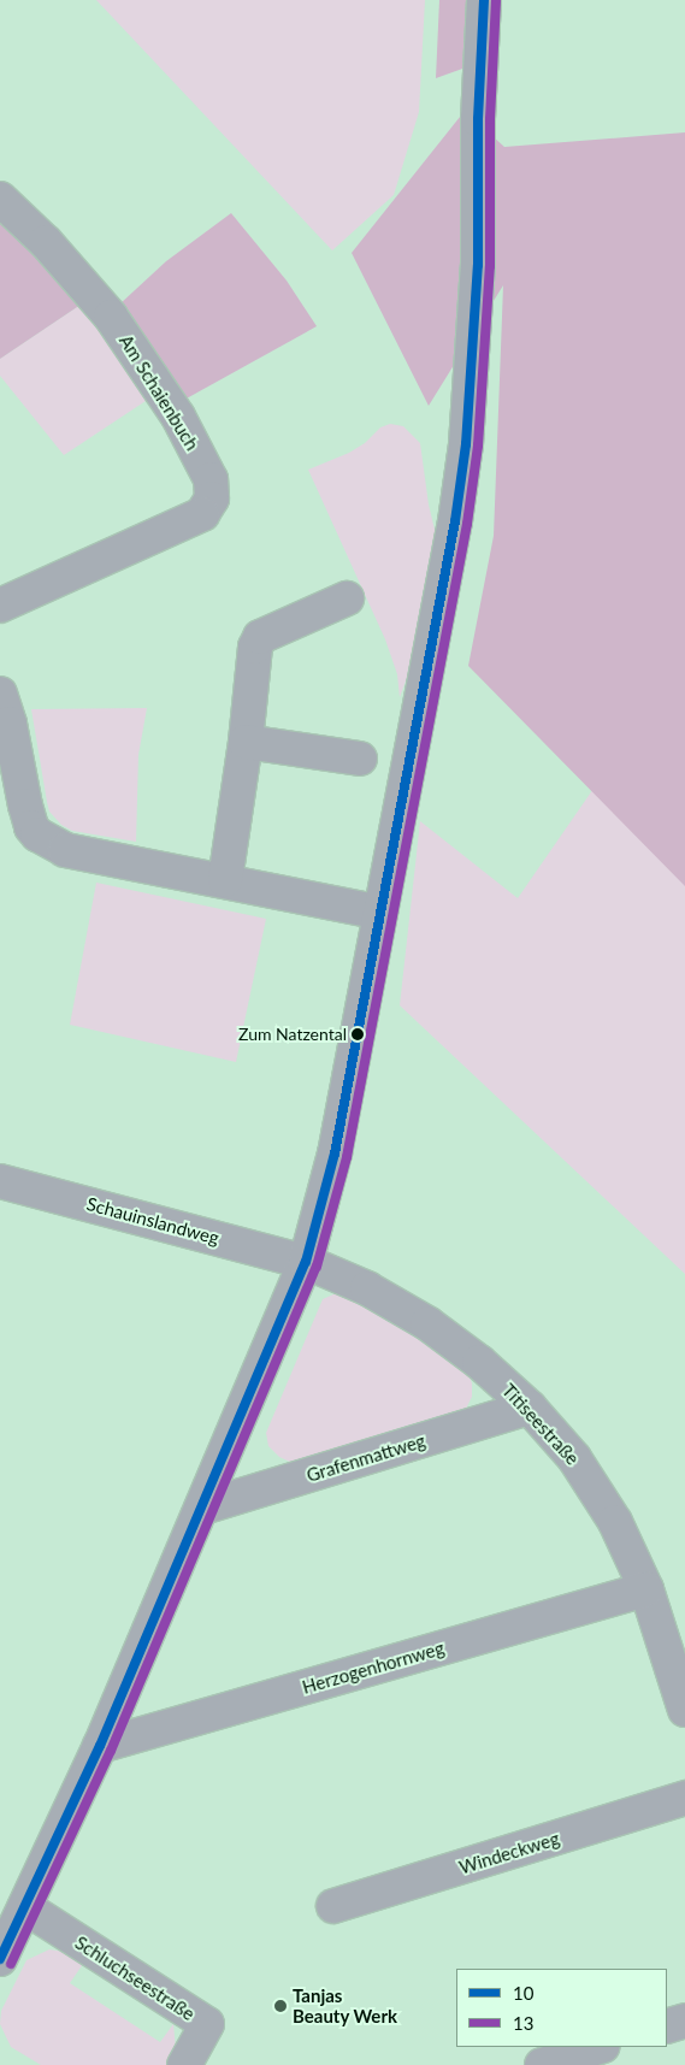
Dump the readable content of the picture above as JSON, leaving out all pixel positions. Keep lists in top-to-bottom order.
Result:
{
  "streets": {
    "street": [
      "Am Schaienbuch",
      "Schauinslandweg",
      "Titiseestraße",
      "Grafenmattweg",
      "Herzogenhornweg",
      "Windeckweg",
      "Schluchseestraße"
    ]
  },
  "crossings": [
    ["Schauinslandweg", "Titiseestraße"],
    ["Titiseestraße", "Grafenmattweg"],
    ["Titiseestraße", "Herzogenhornweg"]
  ],
  "places": ["Zum Natzental", "Tanjas Beauty Werk"],
  "lines": ["transit line 10", "transit line 13"],
  "legend": ["10", "13"]
}
